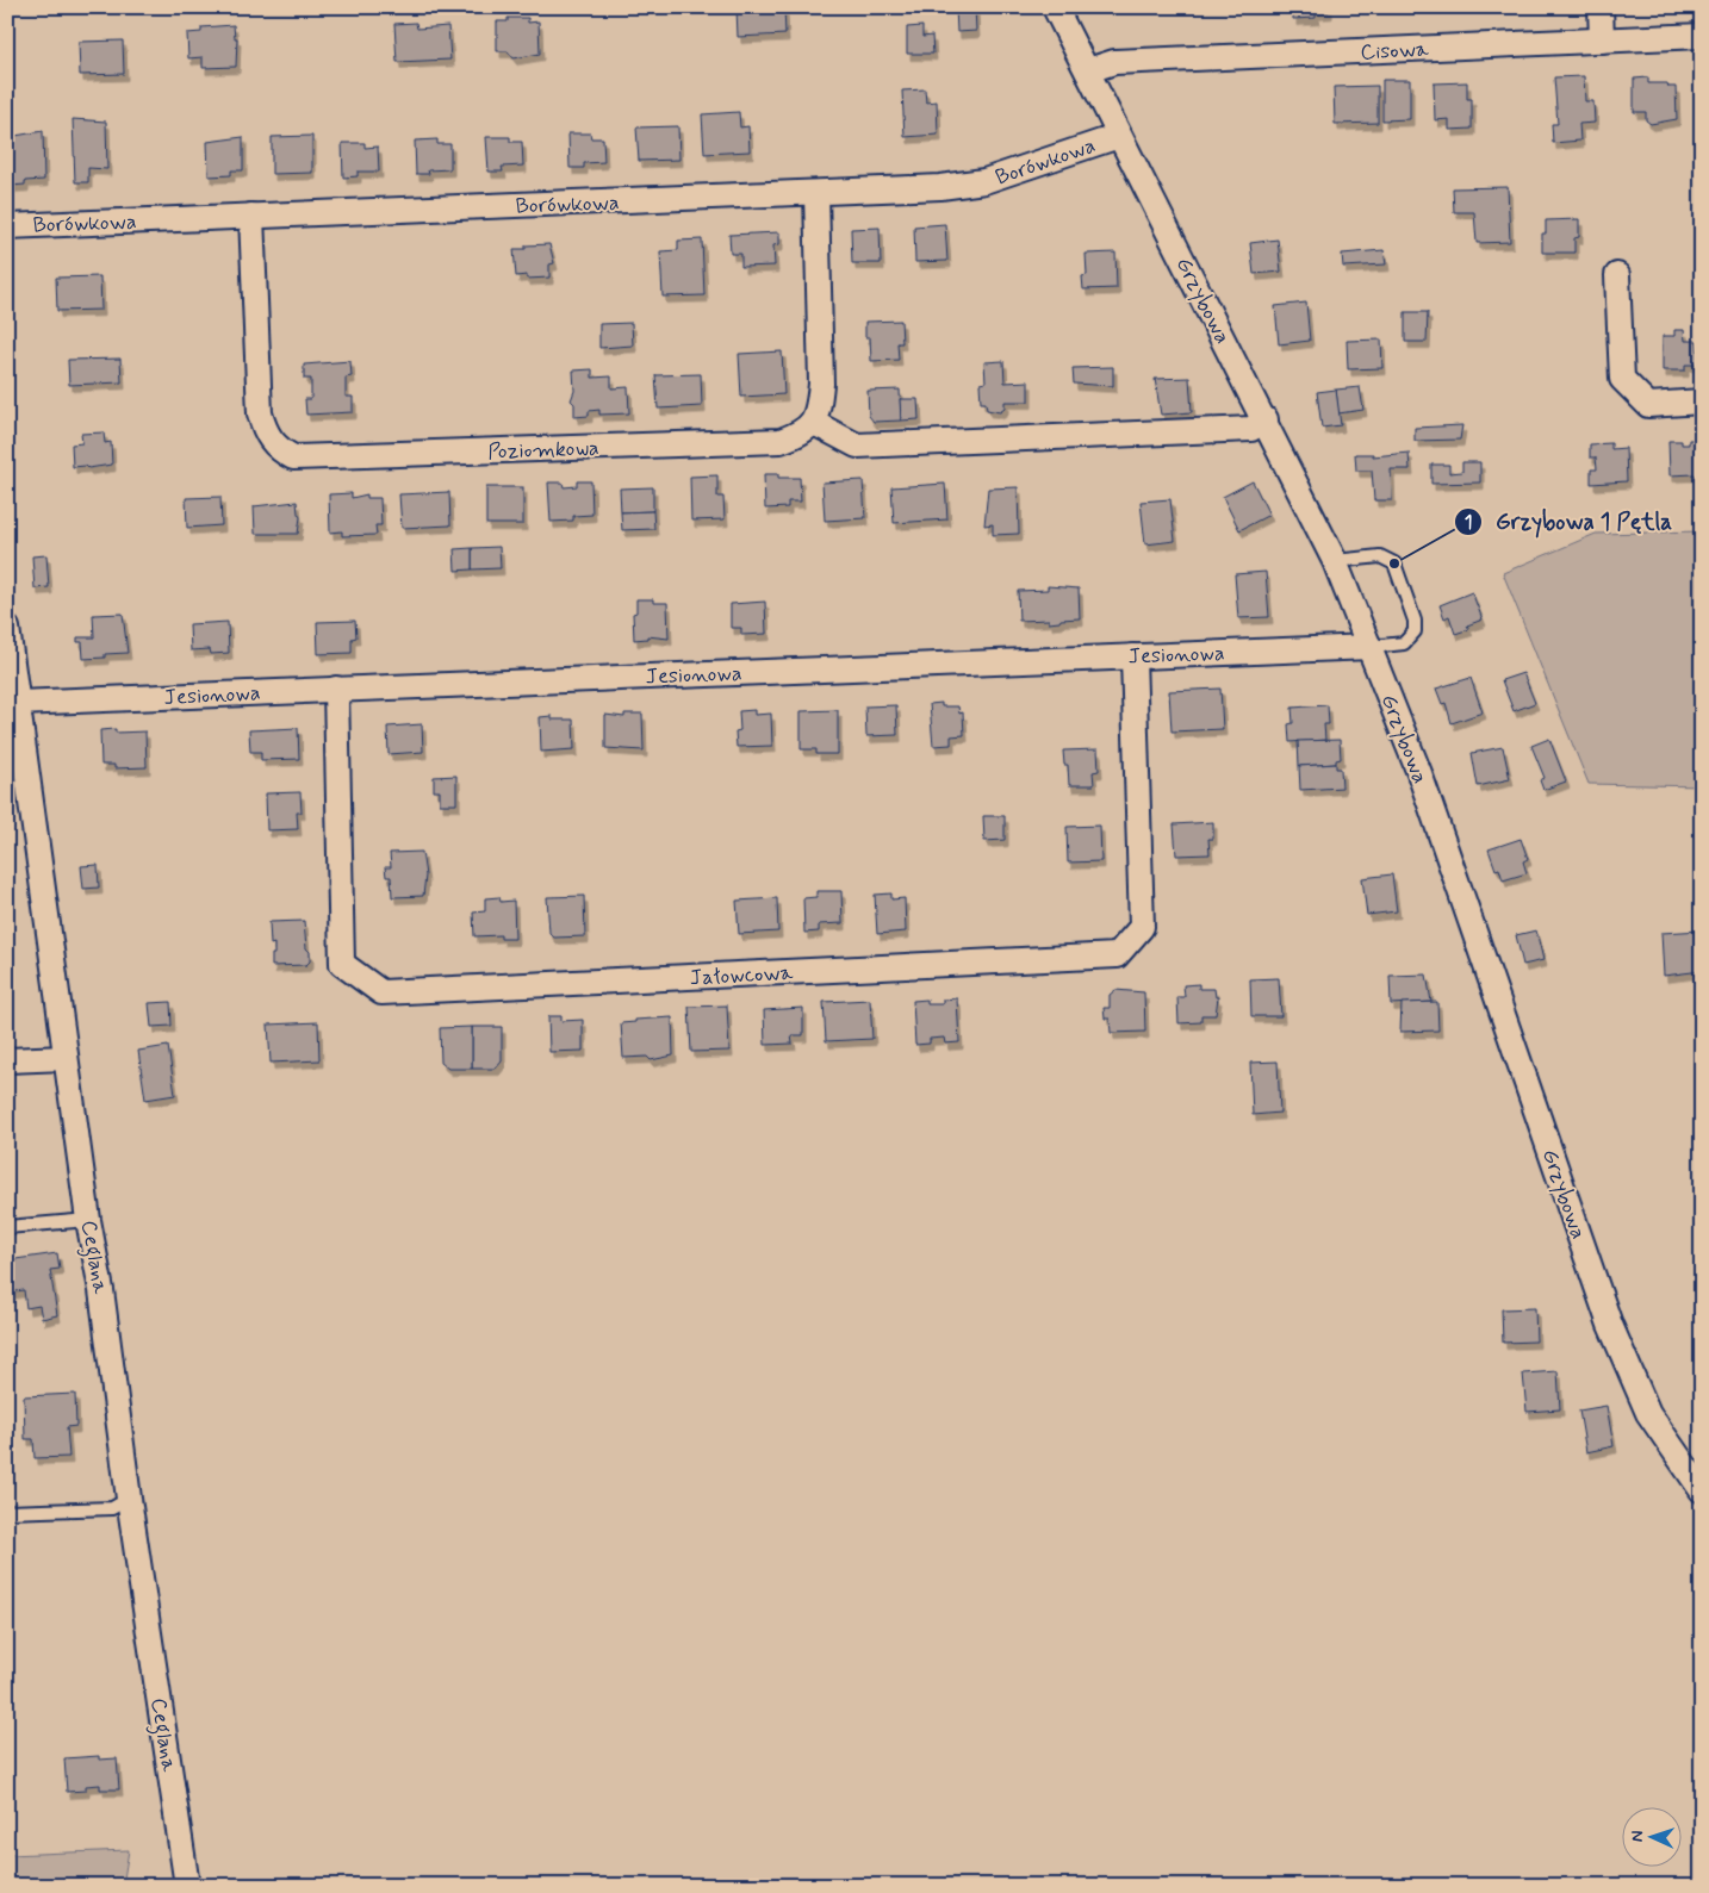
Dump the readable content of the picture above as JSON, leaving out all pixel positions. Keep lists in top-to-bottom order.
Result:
{
  "streets": {
    "street": [
      "Cisowa",
      "Borówkowa",
      "Grzybowa",
      "Poziomkowa",
      "Jesionowa",
      "Jałowcowa",
      "Ceglana"
    ]
  },
  "crossings": [
    ["Cisowa", "Grzybowa"],
    ["Borówkowa", "Grzybowa"],
    ["Borówkowa", "Poziomkowa"],
    ["Grzybowa", "Jesionowa"],
    ["Jesionowa", "Jałowcowa"],
    ["Jesionowa", "Ceglana"]
  ],
  "places": ["Grzybowa 1 Pętla"],
  "north": "left"
}
